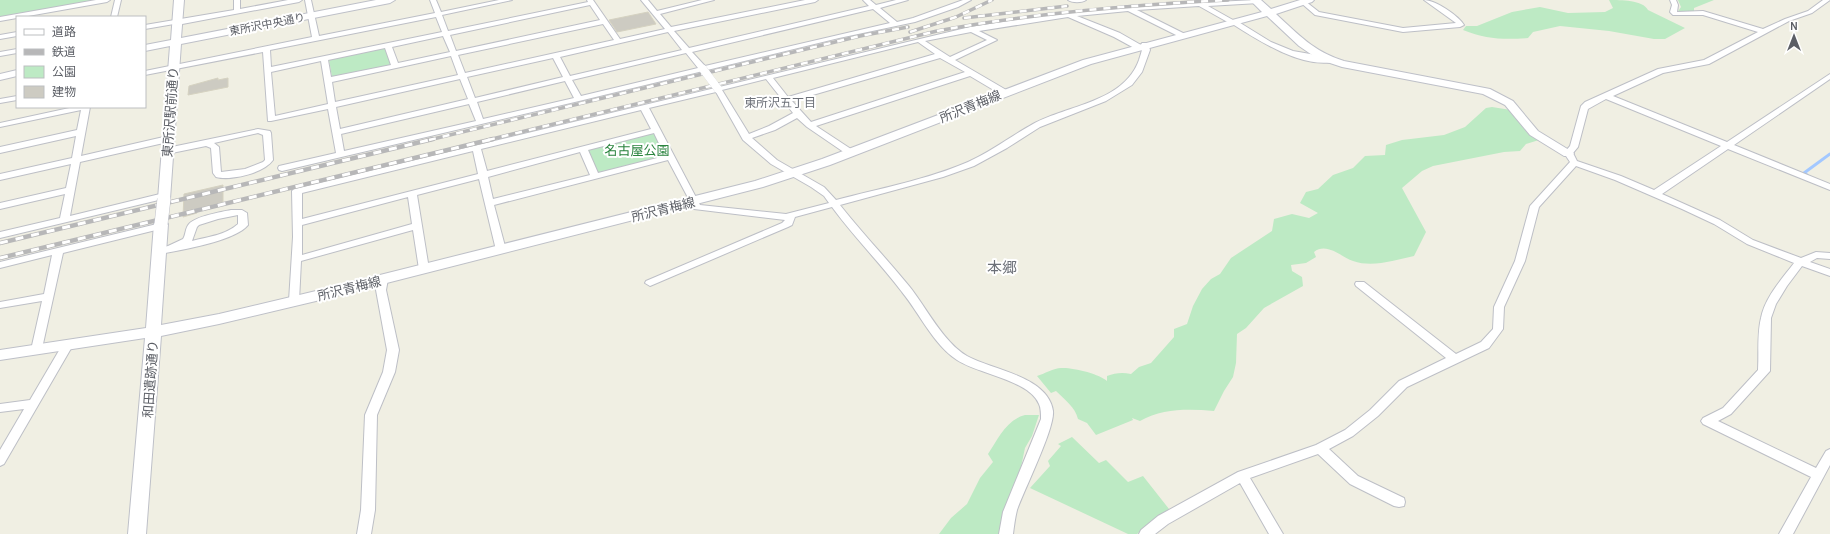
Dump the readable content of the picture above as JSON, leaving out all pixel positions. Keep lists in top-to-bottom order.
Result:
{
  "streets": {
    "street": [
      "東所沢中央通り",
      "所沢青梅線",
      "東所沢駅前通り",
      "和田遺跡通り"
    ]
  },
  "crossings": [
    ["東所沢中央通り", "東所沢駅前通り"],
    ["所沢青梅線", "和田遺跡通り"],
    ["東所沢駅前通り", "和田遺跡通り"]
  ],
  "districts": ["東所沢五丁目", "本郷"],
  "parks": ["名古屋公園"],
  "legend": [
    "道路",
    "鉄道",
    "公園",
    "建物"
  ],
  "north": "top"
}
